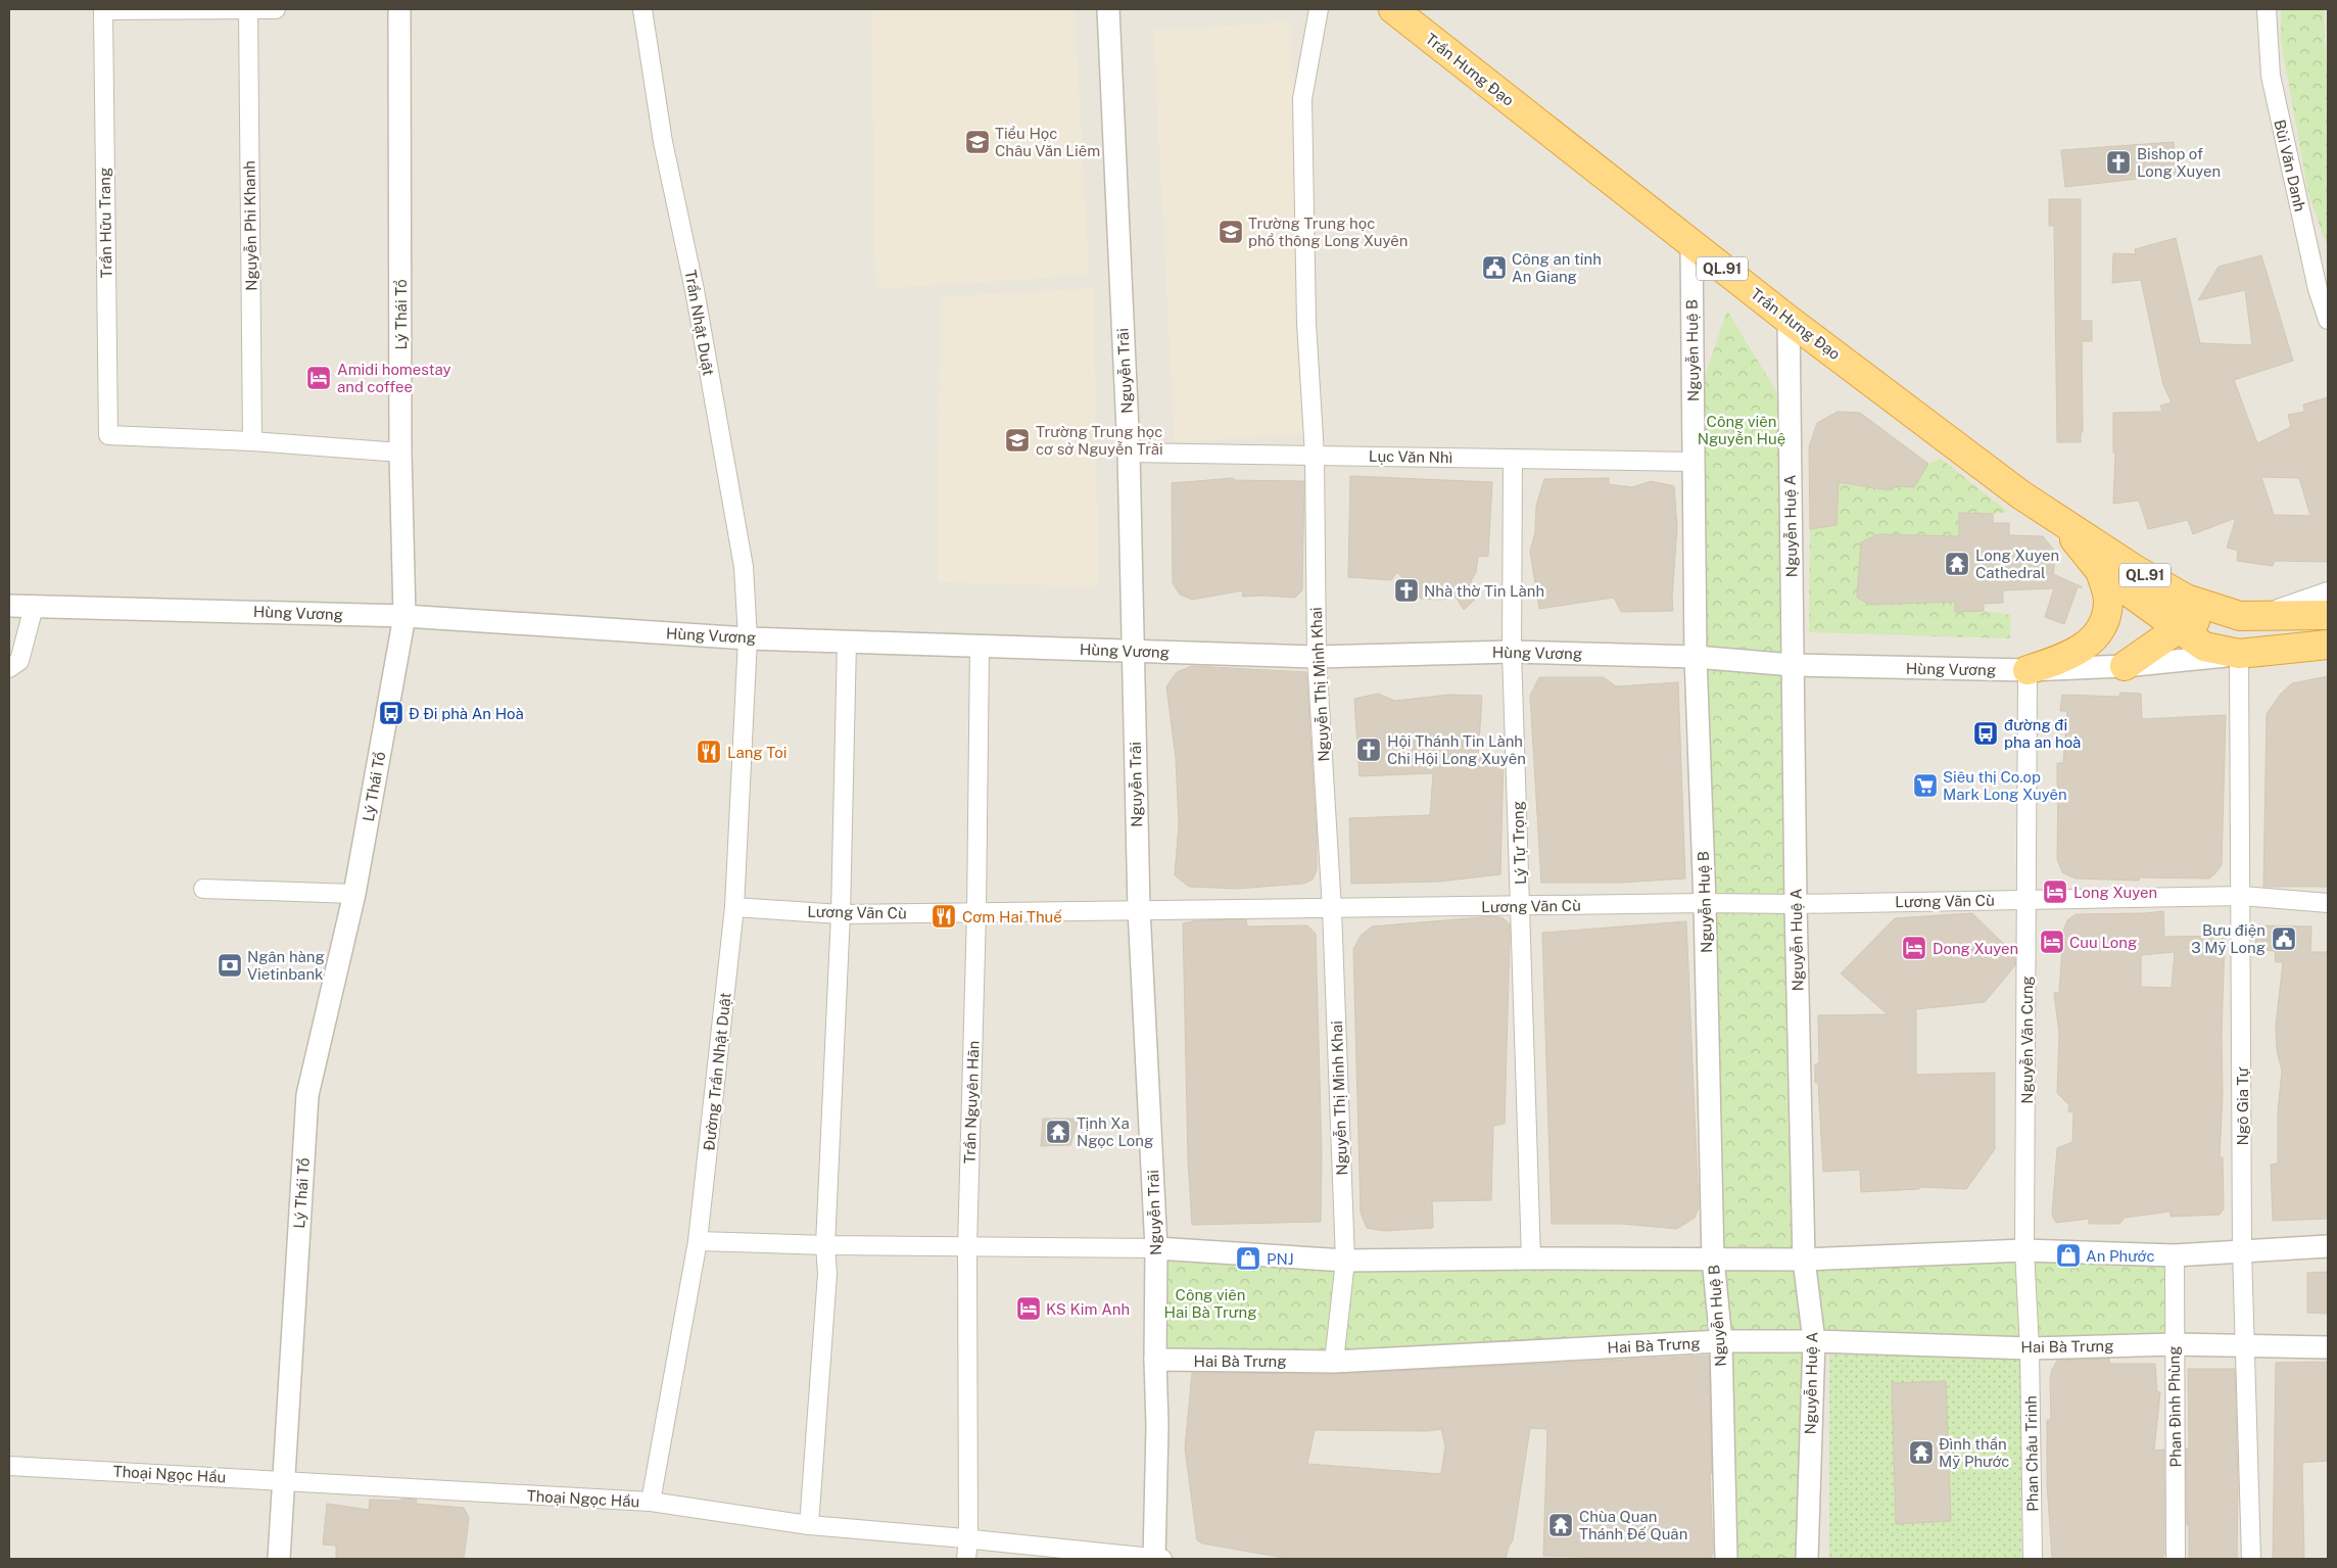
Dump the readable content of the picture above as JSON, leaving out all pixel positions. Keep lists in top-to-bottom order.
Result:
{
  "streets": {
    "highway": ["Trần Hưng Đạo", "QL.91"],
    "street": [
      "Bùi Văn Danh",
      "Trần Hữu Trang",
      "Nguyễn Phi Khanh",
      "Lý Thái Tổ",
      "Trần Nhật Duật",
      "Nguyễn Huệ B",
      "Nguyễn Trãi",
      "Lục Văn Nhì",
      "Nguyễn Huệ A",
      "Hùng Vương",
      "Nguyễn Thị Minh Khai",
      "Lý Tự Trọng",
      "Lương Vãn Cù",
      "Nguyễn Văn Cưng",
      "Đường Trần Nhật Duật",
      "Trần Nguyên Hãn",
      "Ngô Gia Tự",
      "Hai Bà Trưng",
      "Phan Đình Phùng",
      "Phan Châu Trinh",
      "Thoại Ngọc Hầu"
    ]
  },
  "crossings": [
    ["Trần Hưng Đạo", "QL.91"],
    ["Trần Hưng Đạo", "Nguyễn Huệ B"],
    ["Trần Hưng Đạo", "Nguyễn Huệ A"],
    ["Trần Hữu Trang", "Nguyễn Phi Khanh"],
    ["QL.91", "Hùng Vương"],
    ["QL.91", "Ngô Gia Tự"],
    ["Lý Thái Tổ", "Hùng Vương"],
    ["Lý Thái Tổ", "Thoại Ngọc Hầu"],
    ["Trần Nhật Duật", "Hùng Vương"],
    ["Trần Nhật Duật", "Đường Trần Nhật Duật"],
    ["Nguyễn Huệ B", "Lục Văn Nhì"],
    ["Nguyễn Huệ B", "Hùng Vương"],
    ["Nguyễn Huệ B", "Lương Vãn Cù"],
    ["Nguyễn Huệ B", "Hai Bà Trưng"],
    ["Nguyễn Trãi", "Lục Văn Nhì"],
    ["Nguyễn Trãi", "Hùng Vương"],
    ["Nguyễn Trãi", "Lương Vãn Cù"],
    ["Nguyễn Trãi", "Hai Bà Trưng"],
    ["Nguyễn Trãi", "Thoại Ngọc Hầu"],
    ["Lục Văn Nhì", "Nguyễn Thị Minh Khai"],
    ["Lục Văn Nhì", "Lý Tự Trọng"],
    ["Nguyễn Huệ A", "Hùng Vương"],
    ["Nguyễn Huệ A", "Lương Vãn Cù"],
    ["Nguyễn Huệ A", "Hai Bà Trưng"],
    ["Hùng Vương", "Nguyễn Thị Minh Khai"],
    ["Hùng Vương", "Lý Tự Trọng"],
    ["Hùng Vương", "Nguyễn Văn Cưng"],
    ["Hùng Vương", "Đường Trần Nhật Duật"],
    ["Hùng Vương", "Trần Nguyên Hãn"],
    ["Hùng Vương", "Ngô Gia Tự"],
    ["Nguyễn Thị Minh Khai", "Lương Vãn Cù"],
    ["Nguyễn Thị Minh Khai", "Hai Bà Trưng"],
    ["Lý Tự Trọng", "Lương Vãn Cù"],
    ["Lương Vãn Cù", "Nguyễn Văn Cưng"],
    ["Lương Vãn Cù", "Đường Trần Nhật Duật"],
    ["Lương Vãn Cù", "Trần Nguyên Hãn"],
    ["Lương Vãn Cù", "Ngô Gia Tự"],
    ["Nguyễn Văn Cưng", "Hai Bà Trưng"],
    ["Nguyễn Văn Cưng", "Phan Châu Trinh"],
    ["Đường Trần Nhật Duật", "Thoại Ngọc Hầu"],
    ["Trần Nguyên Hãn", "Thoại Ngọc Hầu"],
    ["Ngô Gia Tự", "Hai Bà Trưng"],
    ["Hai Bà Trưng", "Phan Đình Phùng"],
    ["Hai Bà Trưng", "Phan Châu Trinh"]
  ],
  "parks": ["Công viên Nguyễn Huệ", "Công viên Hai Bà Trưng"],
  "places": {
    "school or university": ["Tiểu Học Châu Văn Liêm", "Trường Trung học phổ thông Long Xuyên", "Trường Trung học cơ sở Nguyễn Trãi"],
    "church": ["Bishop of Long Xuyen", "Nhà thờ Tin Lành", "Hội Thánh Tin Lành Chi Hội Long Xuyên"],
    "public building": ["Công an tỉnh An Giang", "Bưu điện 3 Mỹ Long"],
    "hotel": [
      "Amidi homestay and coffee",
      "Long Xuyen",
      "Cuu Long",
      "Dong Xuyen",
      "KS Kim Anh"
    ],
    "temple": [
      "Long Xuyen Cathedral",
      "Tịnh Xa Ngọc Long",
      "Đình thần Mỹ Phước",
      "Chùa Quan Thánh Đế Quân"
    ],
    "bus stop": ["Đ Đi phà An Hoà", "đường đi pha an hoà"],
    "restaurant": ["Lang Toi", "Cơm Hai Thuế"],
    "supermarket": ["Siêu thị Co.op Mark Long Xuyên"],
    "bank": ["Ngân hàng Vietinbank"],
    "shop": ["An Phước", "PNJ"]
  }
}
